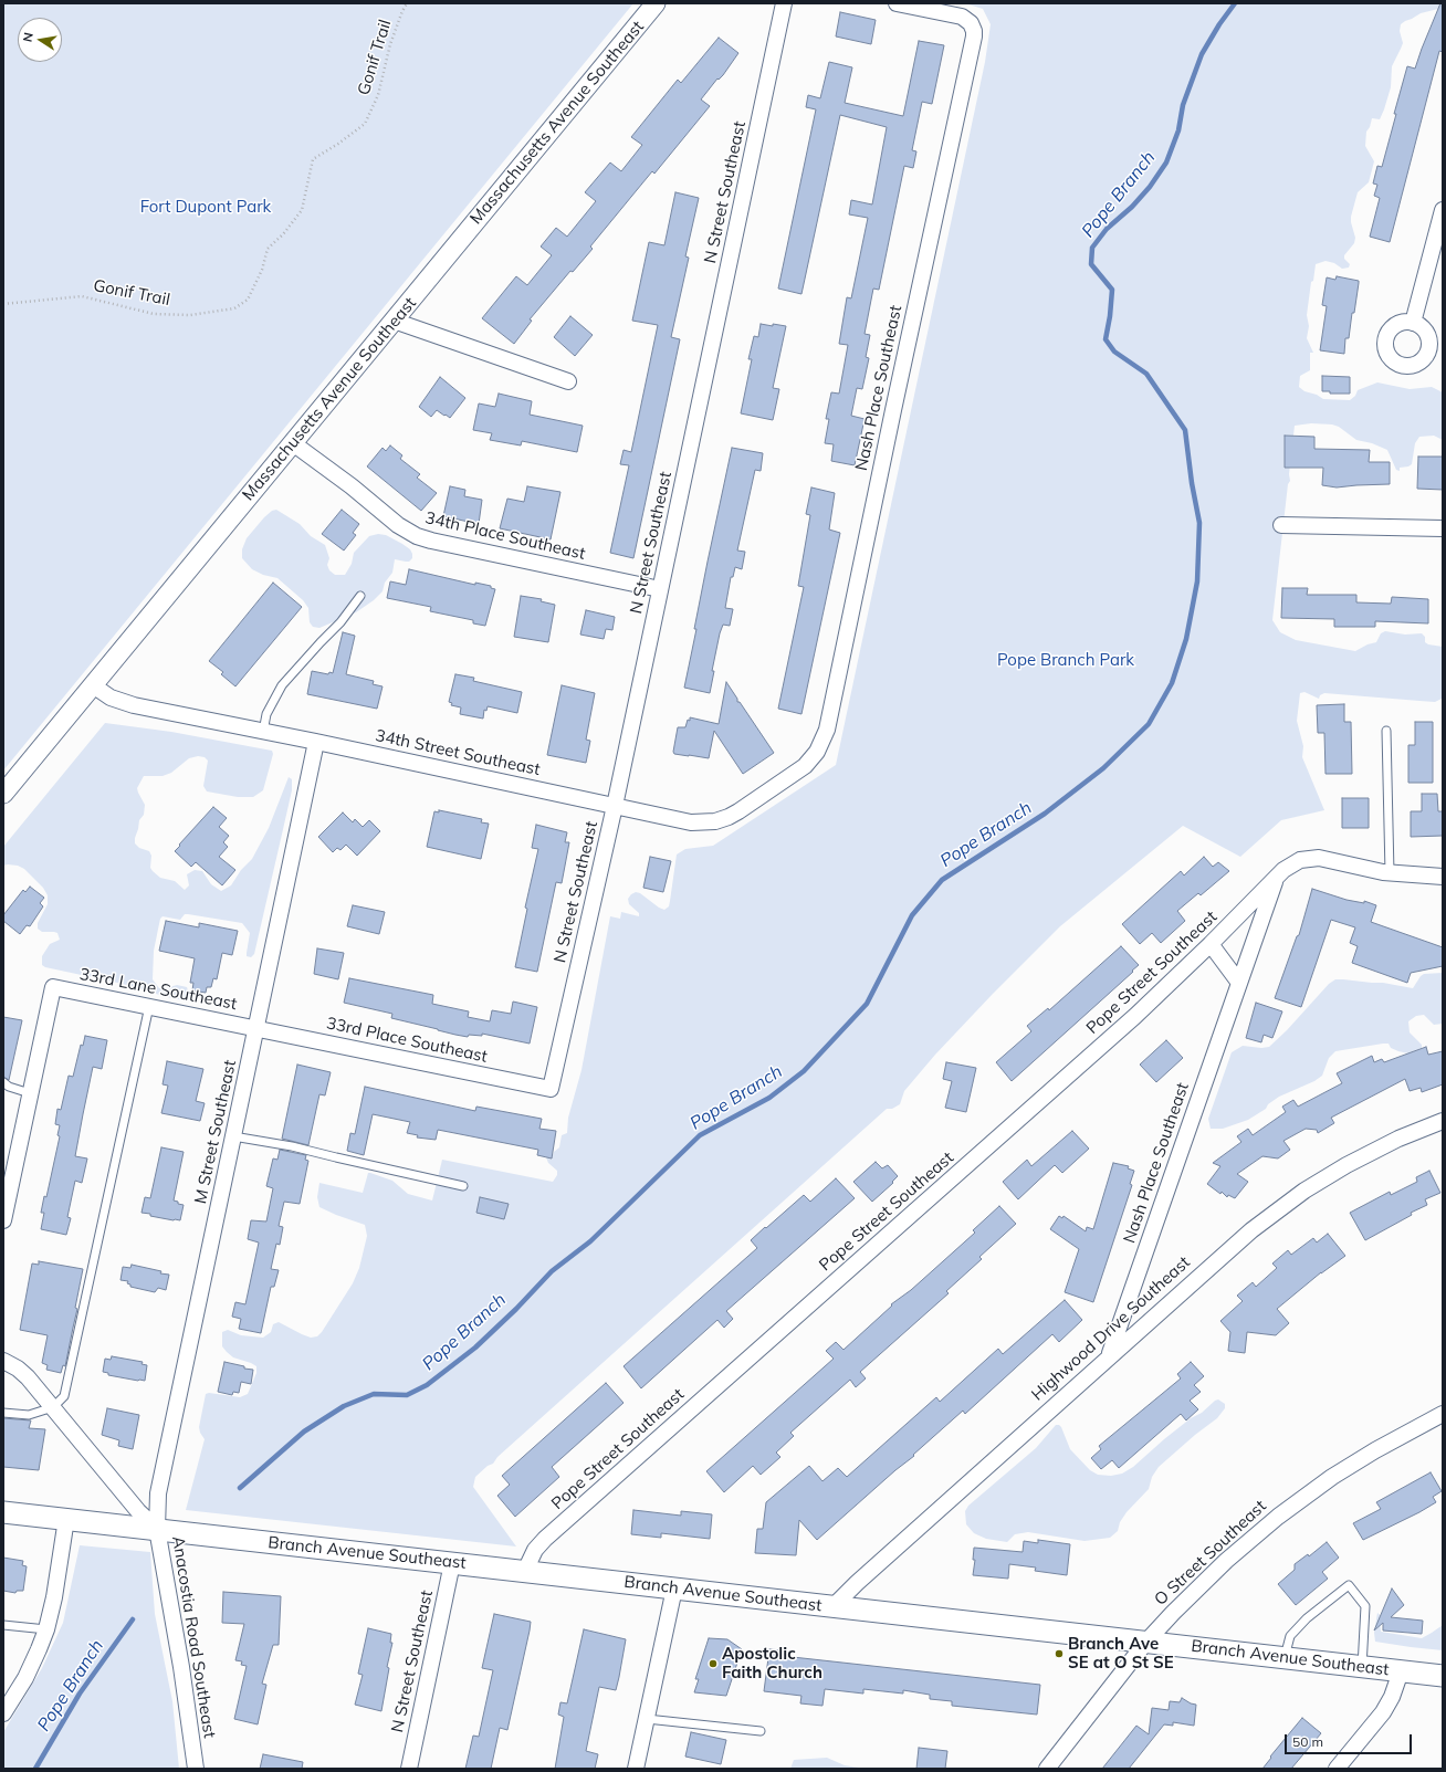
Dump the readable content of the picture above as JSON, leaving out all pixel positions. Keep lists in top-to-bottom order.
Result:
{
  "streets": {
    "main road": ["Branch Avenue Southeast"],
    "street": [
      "Massachusetts Avenue Southeast",
      "N Street Southeast",
      "Nash Place Southeast",
      "34th Place Southeast",
      "34th Street Southeast",
      "Pope Street Southeast",
      "33rd Lane Southeast",
      "33rd Place Southeast",
      "M Street Southeast",
      "Highwood Drive Southeast",
      "O Street Southeast",
      "Anacostia Road Southeast"
    ],
    "path": ["Gonif Trail"]
  },
  "crossings": [
    ["Massachusetts Avenue Southeast", "34th Place Southeast"],
    ["Massachusetts Avenue Southeast", "34th Street Southeast"],
    ["N Street Southeast", "34th Place Southeast"],
    ["N Street Southeast", "34th Street Southeast"],
    ["N Street Southeast", "33rd Place Southeast"],
    ["N Street Southeast", "Branch Avenue Southeast"],
    ["Nash Place Southeast", "34th Street Southeast"],
    ["Nash Place Southeast", "Pope Street Southeast"],
    ["Nash Place Southeast", "Highwood Drive Southeast"],
    ["34th Street Southeast", "M Street Southeast"],
    ["Pope Street Southeast", "Branch Avenue Southeast"],
    ["33rd Lane Southeast", "33rd Place Southeast"],
    ["33rd Lane Southeast", "M Street Southeast"],
    ["33rd Place Southeast", "M Street Southeast"],
    ["M Street Southeast", "Branch Avenue Southeast"],
    ["M Street Southeast", "Anacostia Road Southeast"],
    ["Highwood Drive Southeast", "Branch Avenue Southeast"],
    ["Branch Avenue Southeast", "O Street Southeast"],
    ["Branch Avenue Southeast", "Anacostia Road Southeast"]
  ],
  "water": ["Pope Branch"],
  "parks": ["Fort Dupont Park", "Pope Branch Park"],
  "places": ["Branch Ave SE at O St SE", "Apostolic Faith Church"],
  "scale_bar": "50 m",
  "north": "left"
}
